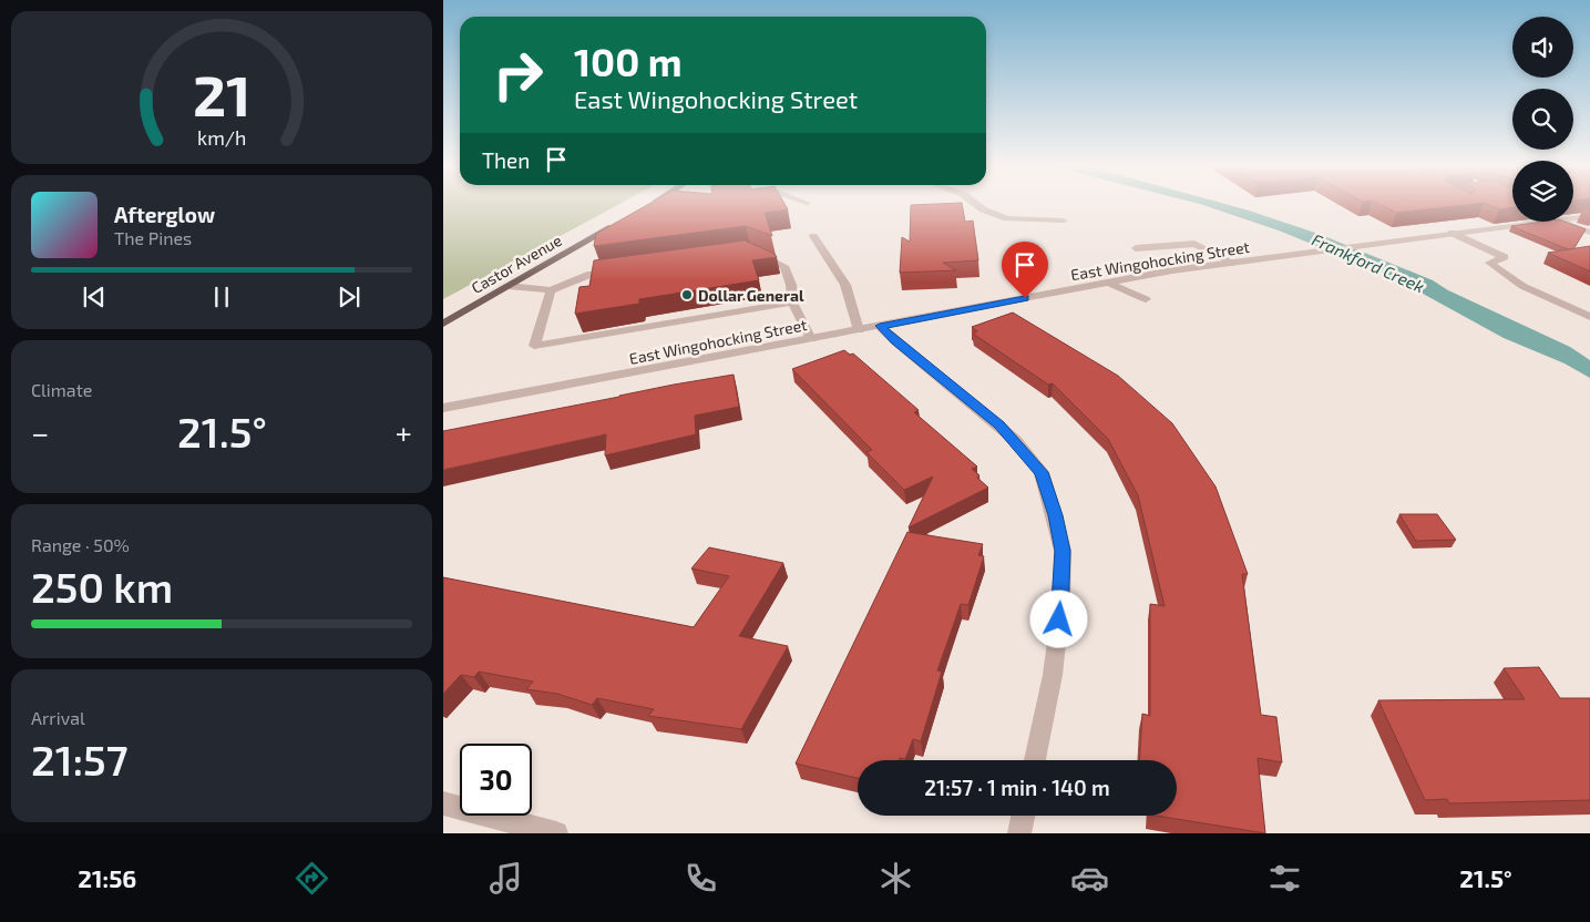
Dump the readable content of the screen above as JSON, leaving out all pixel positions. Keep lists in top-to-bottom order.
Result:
{
  "streets": {
    "main road": ["Castor Avenue"],
    "street": ["East Wingohocking Street"]
  },
  "water": ["Frankford Creek"],
  "places": ["Dollar General"],
  "page": {
    "turn": ["100 m", "East Wingohocking Street"],
    "then": "Then",
    "song": ["Afterglow", "The Pines"],
    "tile": [
      "Climate",
      ["Range · 50%", "250 km"],
      ["Arrival", "21:57"]
    ],
    "heat": ["−", "21.5°", "+"],
    "limit": "30",
    "trip": "21:57 · 1 min · 140 m",
    "tabs": ["21:56", "21.5°"],
    "gauge": ["21", "km/h"]
  }
}
